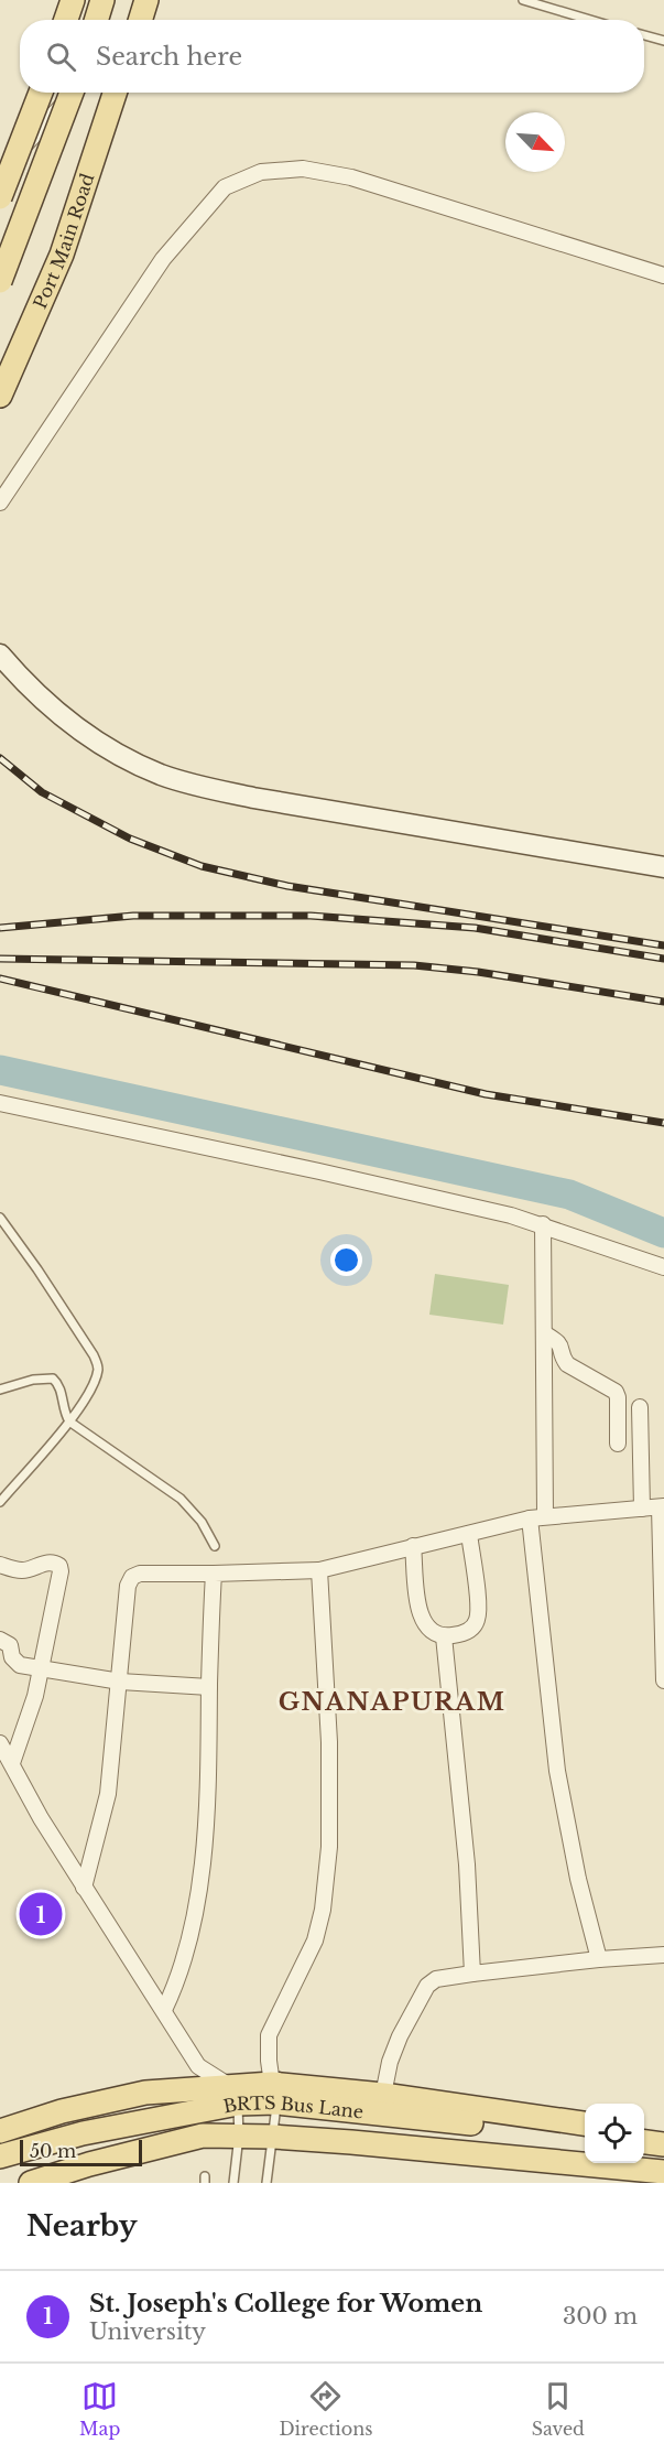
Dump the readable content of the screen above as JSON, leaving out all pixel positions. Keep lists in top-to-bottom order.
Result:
{
  "streets": {
    "main road": ["Port Main Road", "BRTS Bus Lane"]
  },
  "districts": ["GNANAPURAM"],
  "scale_bar": "50 m",
  "north": "bottom right",
  "page": {
    "search": "Search here",
    "pins": "1",
    "scale": "50 m",
    "heading": "Nearby",
    "list": [
      {
        "mark": "1",
        "name": "St. Joseph's College for Women",
        "note": "University",
        "value": "300 m"
      }
    ],
    "nav": ["Map", "Directions", "Saved"]
  }
}
